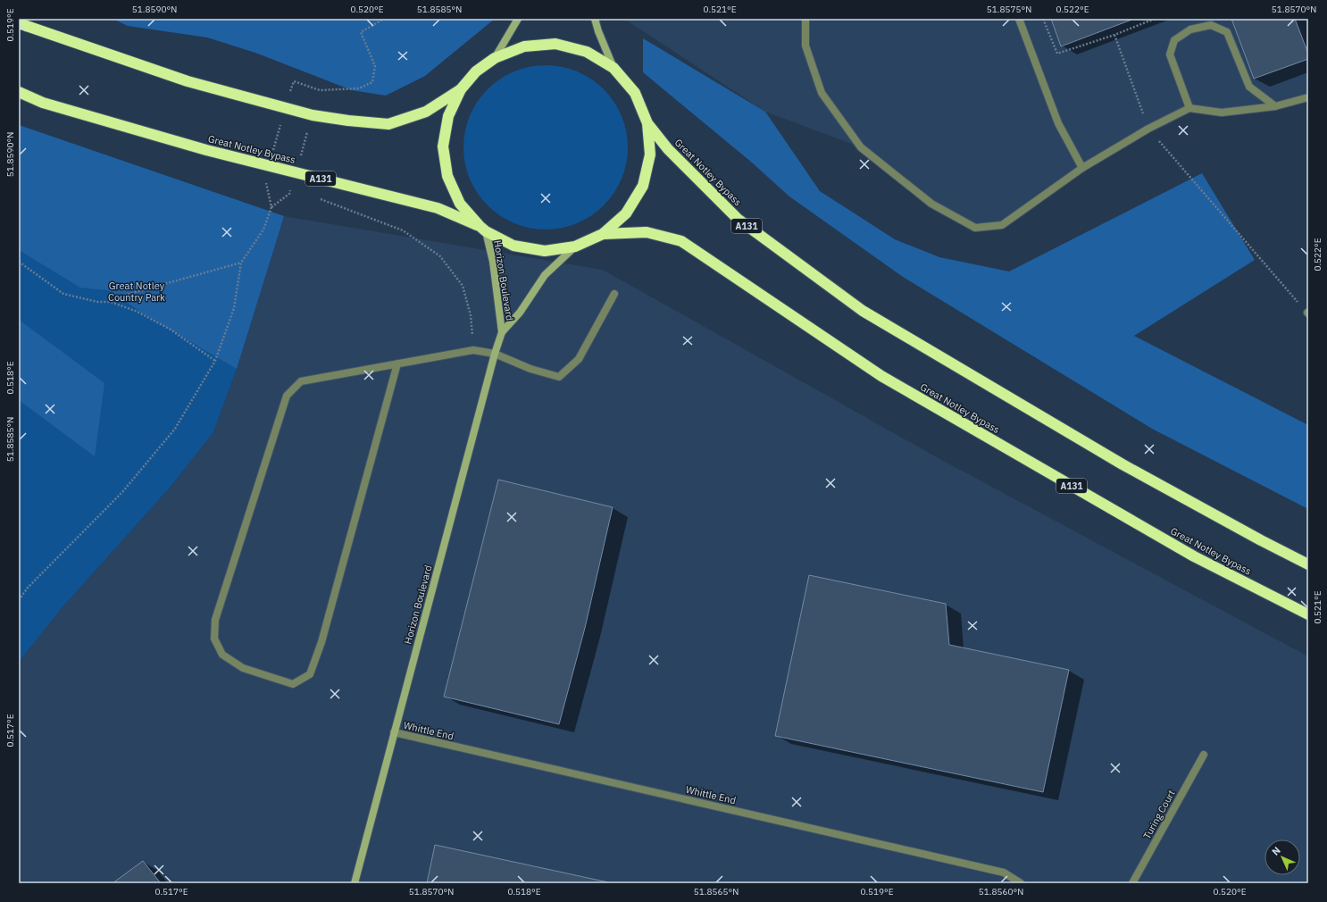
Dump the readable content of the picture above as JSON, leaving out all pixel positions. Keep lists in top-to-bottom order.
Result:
{
  "streets": {
    "highway": ["Great Notley Bypass", "A131"],
    "street": ["Horizon Boulevard", "Whittle End", "Turing Court"]
  },
  "crossings": [
    ["Great Notley Bypass", "Horizon Boulevard"],
    ["Horizon Boulevard", "Whittle End"]
  ],
  "parks": ["Great Notley Country Park"],
  "north": "top left",
  "coordinates": [
    "51.8590°N",
    "0.520°E",
    "51.8585°N",
    "0.521°E",
    "51.8575°N",
    "0.522°E",
    "51.8570°N",
    "0.519°E",
    "0.518°E",
    "0.517°E",
    "51.8565°N",
    "51.8560°N"
  ]
}
